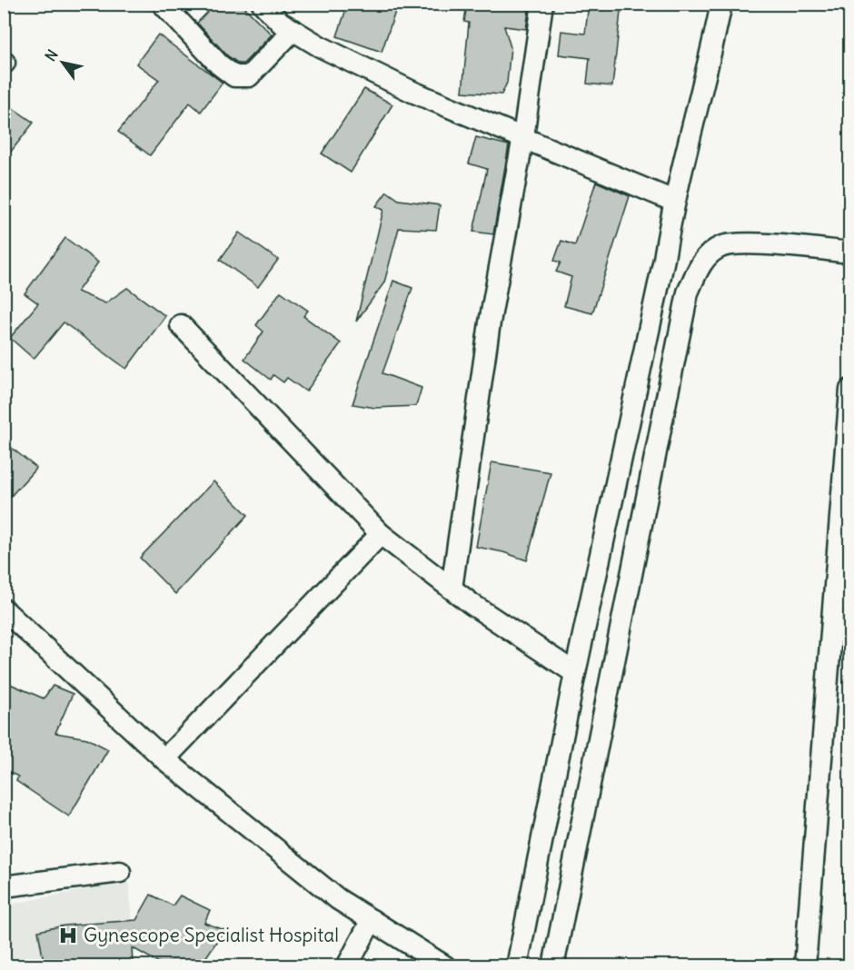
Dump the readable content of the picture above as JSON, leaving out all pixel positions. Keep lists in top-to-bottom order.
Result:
{
  "places": {
    "hospital": ["Gynescope Specialist Hospital"]
  },
  "north": "top left"
}
